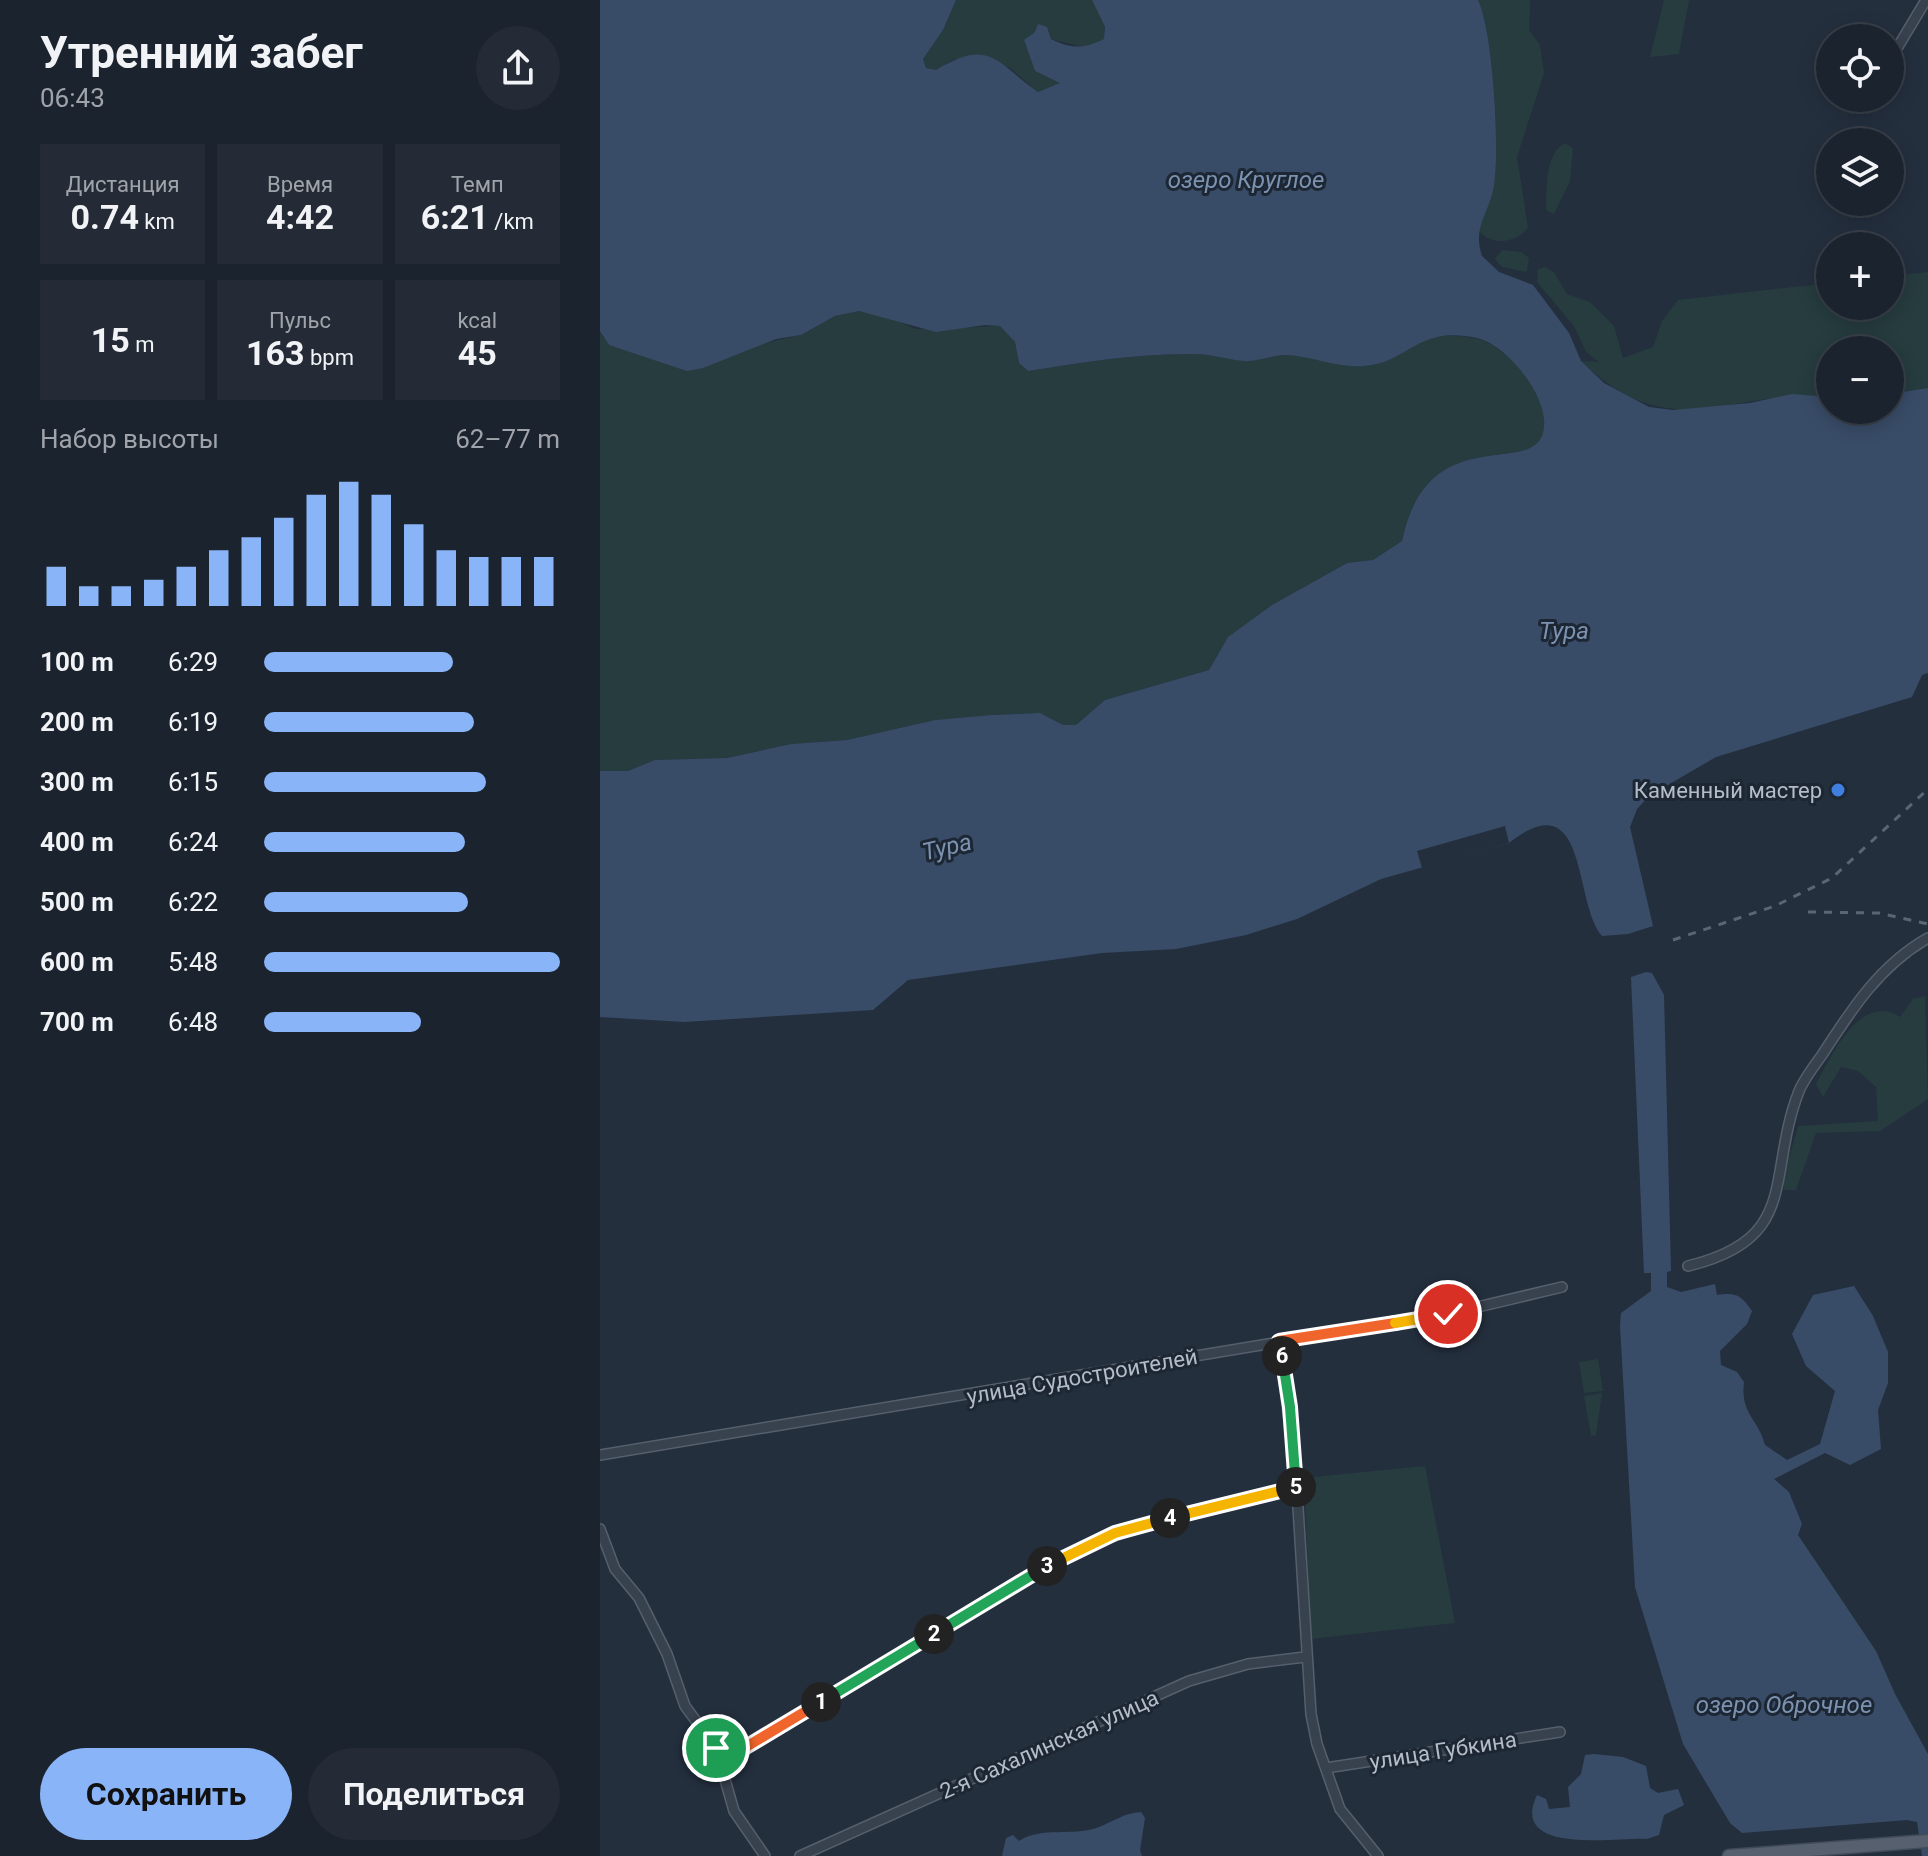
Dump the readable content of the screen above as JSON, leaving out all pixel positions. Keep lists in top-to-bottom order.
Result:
{
  "streets": {
    "street": ["улица Судостроителей", "2-я Сахалинская улица", "улица Губкина"]
  },
  "water": ["озеро Круглое", "Тура", "озеро Оброчное"],
  "places": ["Каменный мастер"],
  "page": {
    "heading": ["Утренний забег", "06:43"],
    "map_buttons": ["+", "−"],
    "stats": [
      ["Дистанция", "0.74 km"],
      ["Время", "4:42"],
      ["Темп", "6:21 /km"],
      ["15 m"],
      ["Пульс", "163 bpm"],
      ["kcal", "45"]
    ],
    "chart": ["Набор высоты", "62–77 m"],
    "list": [
      {
        "name": "100 m",
        "note": "6:29"
      },
      {
        "name": "200 m",
        "note": "6:19"
      },
      {
        "name": "300 m",
        "note": "6:15"
      },
      {
        "name": "400 m",
        "note": "6:24"
      },
      {
        "name": "500 m",
        "note": "6:22"
      },
      {
        "name": "600 m",
        "note": "5:48"
      },
      {
        "name": "700 m",
        "note": "6:48"
      }
    ],
    "pins": [
      "6",
      "5",
      "4",
      "3",
      "2",
      "1"
    ],
    "buttons": ["Сохранить", "Поделиться"]
  }
}
